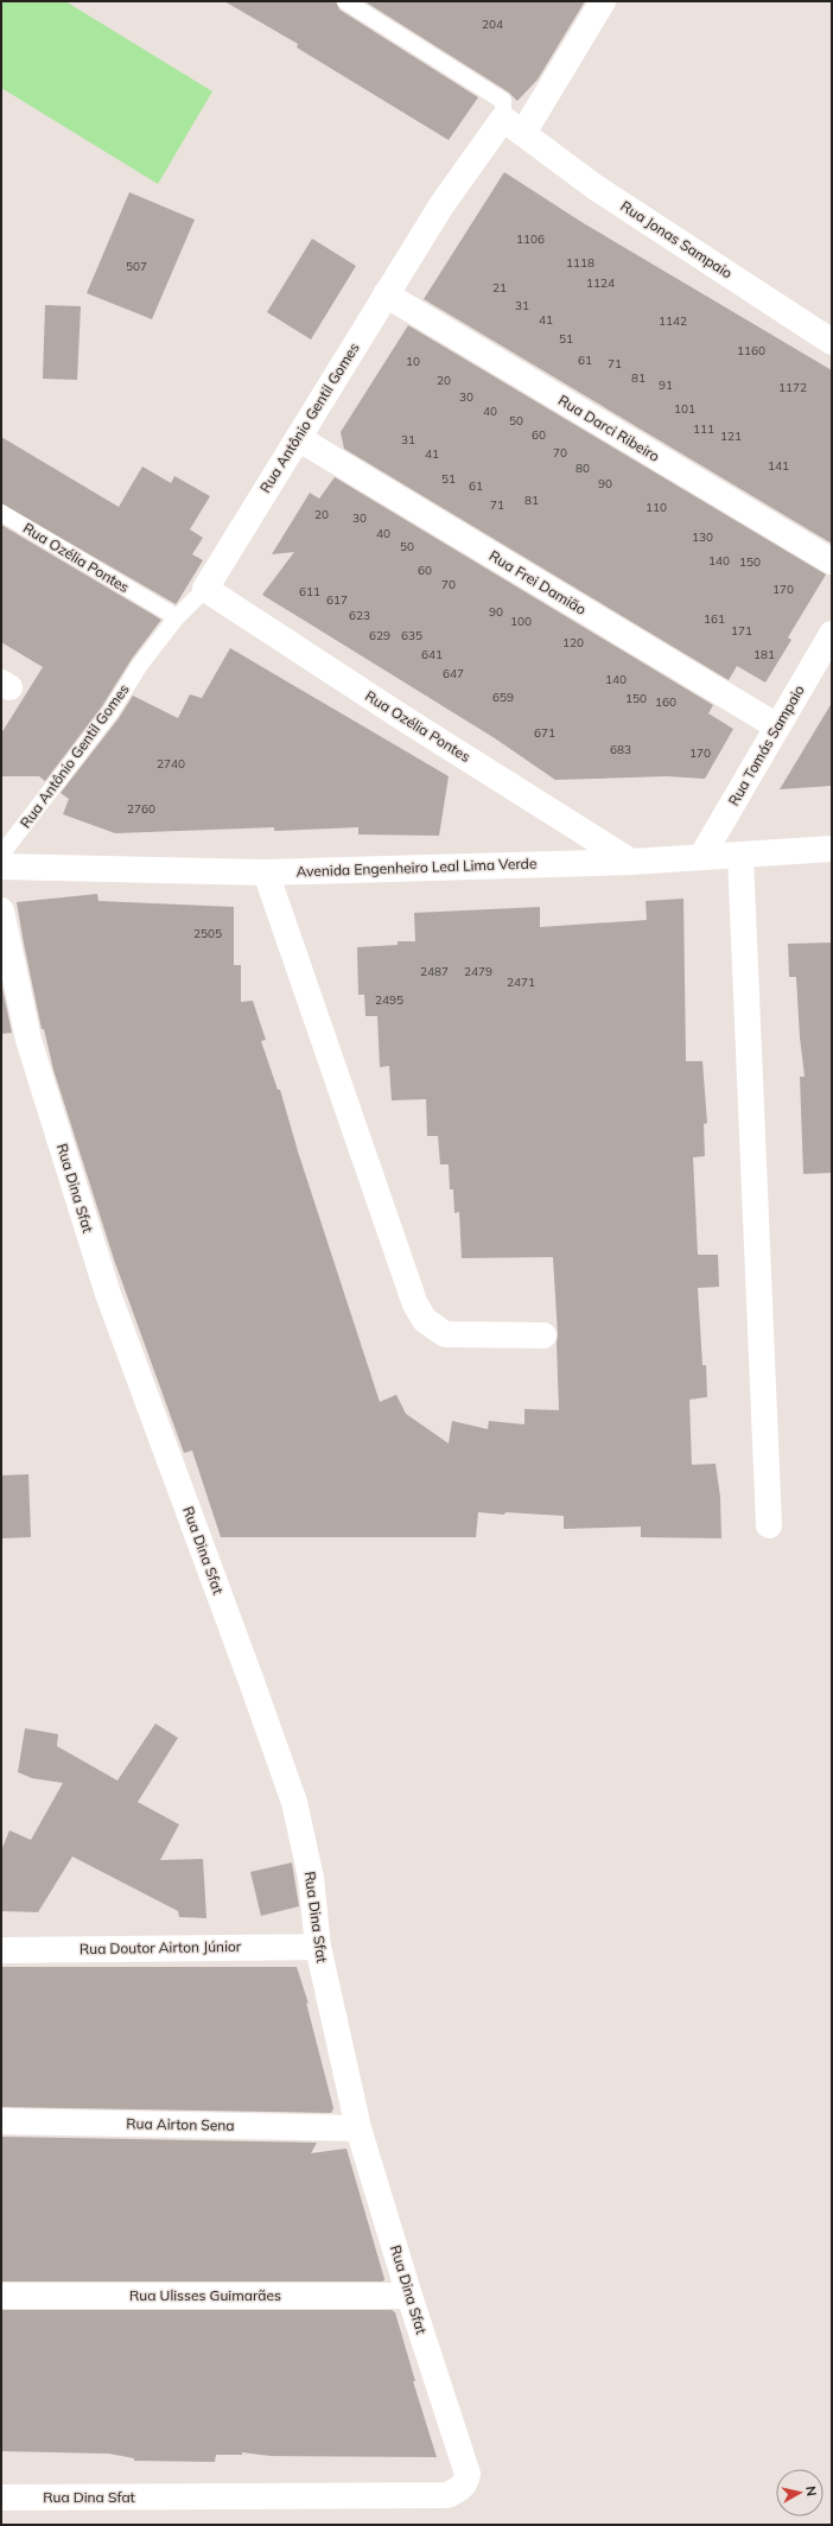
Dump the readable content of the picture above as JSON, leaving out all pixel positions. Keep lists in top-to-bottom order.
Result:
{
  "streets": {
    "street": [
      "Rua Jonas Sampaio",
      "Rua Antônio Gentil Gomes",
      "Rua Darci Ribeiro",
      "Rua Ozélia Pontes",
      "Rua Frei Damião",
      "Rua Tomás Sampaio",
      "Avenida Engenheiro Leal Lima Verde",
      "Rua Dina Sfat",
      "Rua Doutor Airton Júnior",
      "Rua Airton Sena",
      "Rua Ulisses Guimarães"
    ]
  },
  "crossings": [
    ["Rua Jonas Sampaio", "Rua Antônio Gentil Gomes"],
    ["Rua Antônio Gentil Gomes", "Rua Darci Ribeiro"],
    ["Rua Antônio Gentil Gomes", "Rua Ozélia Pontes"],
    ["Rua Antônio Gentil Gomes", "Rua Frei Damião"],
    ["Rua Ozélia Pontes", "Avenida Engenheiro Leal Lima Verde"],
    ["Rua Frei Damião", "Rua Tomás Sampaio"],
    ["Rua Tomás Sampaio", "Avenida Engenheiro Leal Lima Verde"],
    ["Rua Dina Sfat", "Rua Doutor Airton Júnior"],
    ["Rua Dina Sfat", "Rua Airton Sena"],
    ["Rua Dina Sfat", "Rua Ulisses Guimarães"]
  ],
  "house_numbers": [
    "204",
    "1106",
    "1118",
    "507",
    "1124",
    "21",
    "31",
    "41",
    "1142",
    "51",
    "1160",
    "61",
    "10",
    "71",
    "81",
    "20",
    "91",
    "1172",
    "30",
    "101",
    "40",
    "50",
    "111",
    "60",
    "121",
    "31",
    "70",
    "41",
    "141",
    "80",
    "51",
    "90",
    "61",
    "81",
    "71",
    "110",
    "20",
    "30",
    "40",
    "130",
    "50",
    "140",
    "150",
    "60",
    "70",
    "170",
    "611",
    "617",
    "90",
    "623",
    "161",
    "100",
    "171",
    "629",
    "635",
    "120",
    "641",
    "181",
    "647",
    "140",
    "659",
    "150",
    "160",
    "671",
    "683",
    "170",
    "2740",
    "2760",
    "2505",
    "2487",
    "2479",
    "2471",
    "2495"
  ],
  "north": "right"
}
